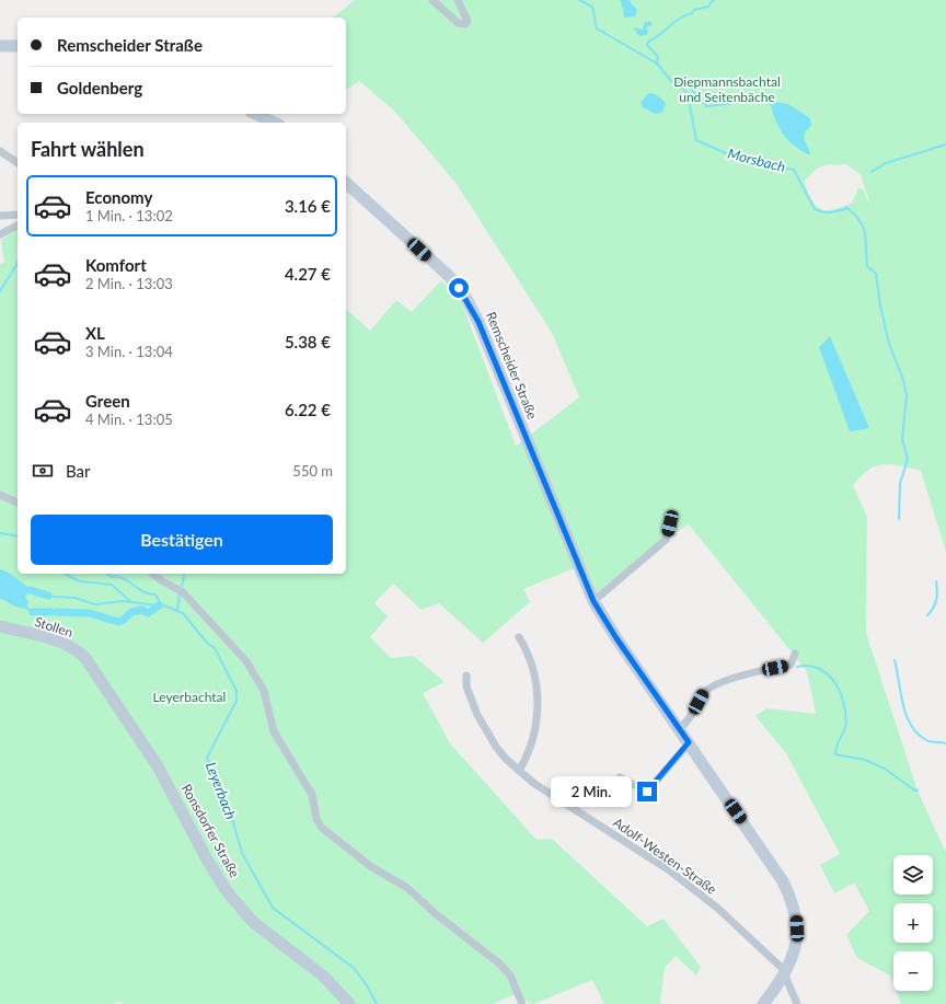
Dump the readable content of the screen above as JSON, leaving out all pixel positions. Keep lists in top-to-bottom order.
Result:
{
  "streets": {
    "main road": ["Remscheider Straße", "Stollen", "Ronsdorfer Straße"],
    "street": ["Adolf-Westen-Straße"]
  },
  "crossings": [
    ["Remscheider Straße", "Adolf-Westen-Straße"],
    ["Stollen", "Ronsdorfer Straße"]
  ],
  "water": ["Morsbach", "Leyerbach"],
  "parks": ["Diepmannsbachtal und Seitenbäche", "Leyerbachtal"],
  "page": {
    "banner": ["Remscheider Straße", "Goldenberg"],
    "heading": "Fahrt wählen",
    "list": [
      {
        "name": "Economy",
        "note": "1 Min. · 13:02",
        "value": "3.16 €"
      },
      {
        "name": "Komfort",
        "note": "2 Min. · 13:03",
        "value": "4.27 €"
      },
      {
        "name": "XL",
        "note": "3 Min. · 13:04",
        "value": "5.38 €"
      },
      {
        "name": "Green",
        "note": "4 Min. · 13:05",
        "value": "6.22 €"
      }
    ],
    "pay": ["Bar", "550 m"],
    "buttons": "Bestätigen",
    "bubble": "2 Min.",
    "map_buttons": ["+", "−"]
  }
}
